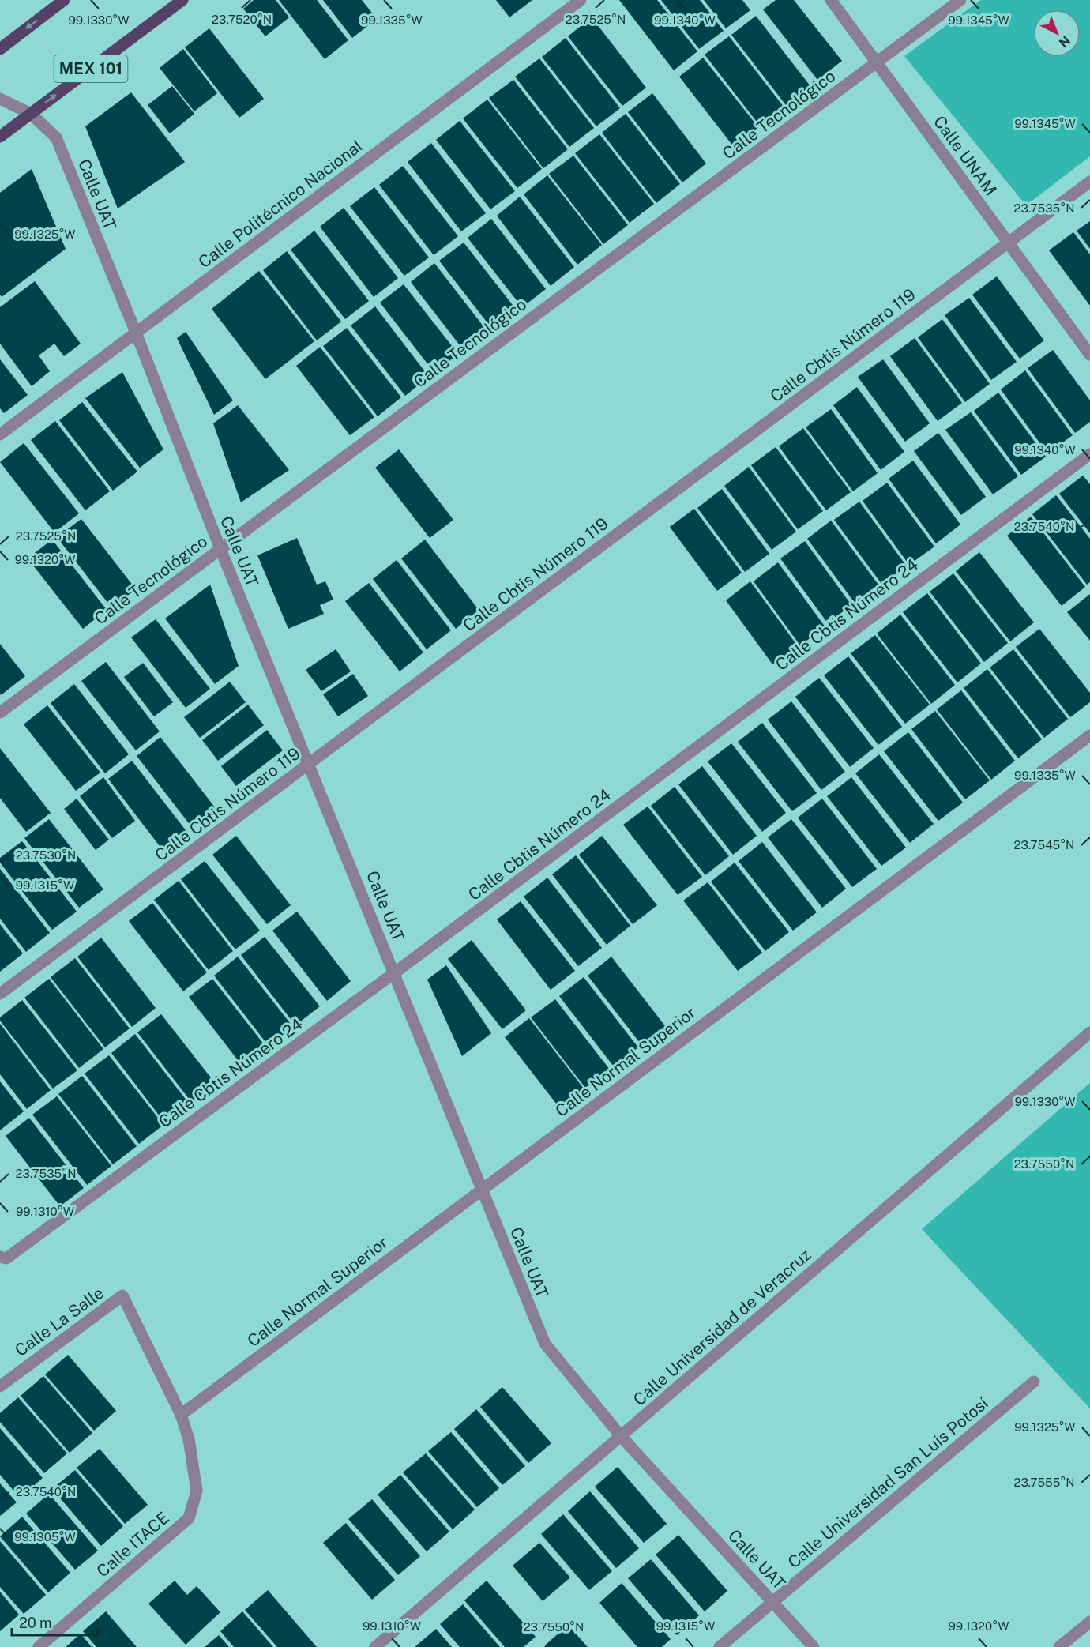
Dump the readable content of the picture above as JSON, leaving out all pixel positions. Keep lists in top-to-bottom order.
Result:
{
  "streets": {
    "main road": ["MEX 101"],
    "street": [
      "Calle Tecnológico",
      "Calle UNAM",
      "Calle UAT",
      "Calle Politécnico Nacional",
      "Calle Cbtis Número 119",
      "Calle Cbtis Número 24",
      "Calle Normal Superior",
      "Calle La Salle",
      "Calle Universidad de Veracruz",
      "Calle Universidad San Luis Potosí",
      "Calle ITACE"
    ]
  },
  "crossings": [
    ["MEX 101", "Calle UAT"],
    ["Calle Tecnológico", "Calle UNAM"],
    ["Calle Tecnológico", "Calle UAT"],
    ["Calle UNAM", "Calle Cbtis Número 119"],
    ["Calle UAT", "Calle Politécnico Nacional"],
    ["Calle UAT", "Calle Cbtis Número 119"],
    ["Calle UAT", "Calle Cbtis Número 24"],
    ["Calle UAT", "Calle Normal Superior"],
    ["Calle UAT", "Calle Universidad de Veracruz"],
    ["Calle UAT", "Calle Universidad San Luis Potosí"],
    ["Calle Normal Superior", "Calle La Salle"],
    ["Calle Normal Superior", "Calle ITACE"],
    ["Calle La Salle", "Calle ITACE"]
  ],
  "scale_bar": "20 m",
  "north": "bottom right",
  "coordinates": [
    "23.7520°N",
    "23.7525°N",
    "99.1330°W",
    "99.1335°W",
    "99.1340°W",
    "99.1345°W",
    "23.7535°N",
    "99.1325°W",
    "23.7540°N",
    "99.1320°W",
    "23.7545°N",
    "23.7530°N",
    "99.1315°W",
    "23.7550°N",
    "99.1310°W",
    "23.7555°N",
    "99.1305°W"
  ]
}
